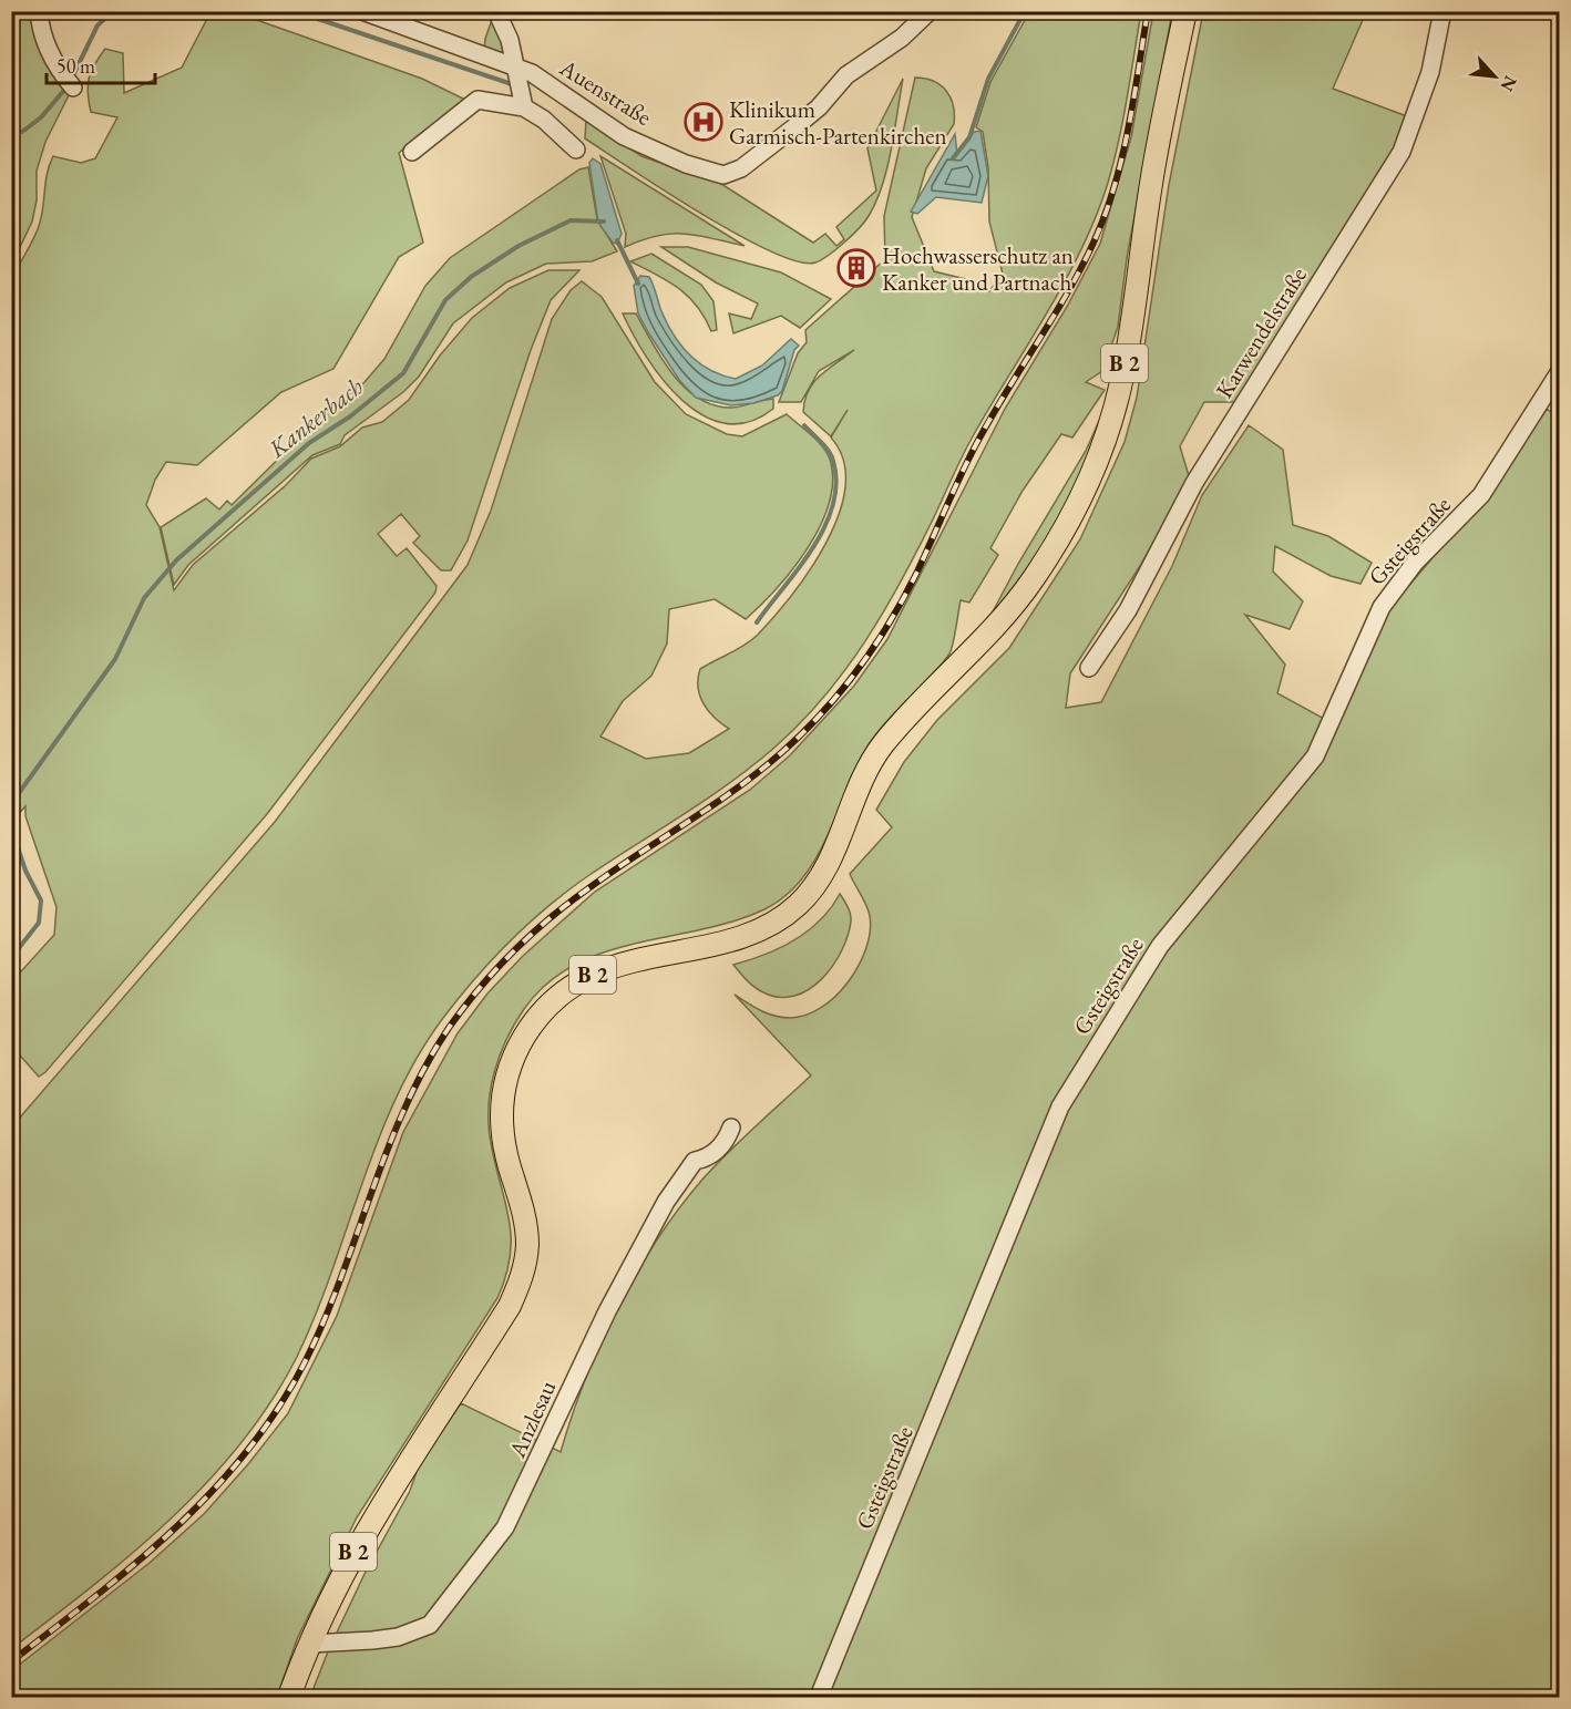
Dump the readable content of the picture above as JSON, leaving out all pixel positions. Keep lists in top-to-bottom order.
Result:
{
  "streets": {
    "main road": ["B 2"],
    "street": [
      "Auenstraße",
      "Karwendelstraße",
      "Gsteigstraße",
      "Anzlesau"
    ]
  },
  "crossings": [
    ["B 2", "Anzlesau"]
  ],
  "water": ["Kankerbach"],
  "places": {
    "hospital": ["Klinikum Garmisch-Partenkirchen"],
    "building": ["Hochwasserschutz an Kanker und Partnach"]
  },
  "scale_bar": "50 m",
  "north": "bottom right"
}
